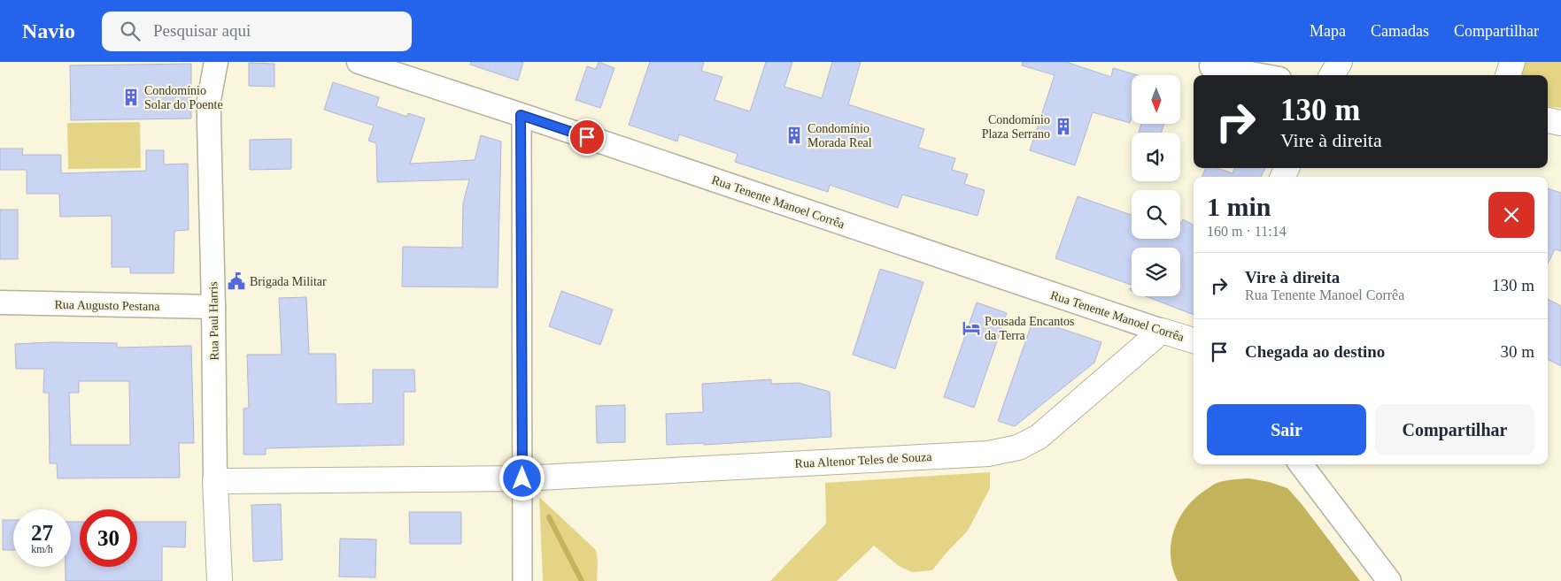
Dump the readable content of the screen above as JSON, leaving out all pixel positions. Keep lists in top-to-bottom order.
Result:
{
  "streets": {
    "main road": ["Rua Tenente Manoel Corrêa", "Rua Paul Harris", "Rua Altenor Teles de Souza"],
    "street": ["Rua Augusto Pestana"]
  },
  "crossings": [
    ["Rua Tenente Manoel Corrêa", "Rua Altenor Teles de Souza"],
    ["Rua Augusto Pestana", "Rua Paul Harris"],
    ["Rua Paul Harris", "Rua Altenor Teles de Souza"]
  ],
  "places": {
    "building": ["Condomínio Solar do Poente", "Condomínio Plaza Serrano", "Condomínio Morada Real"],
    "public building": ["Brigada Militar"],
    "hotel": ["Pousada Encantos da Terra"]
  },
  "north": "bottom",
  "page": {
    "header": "Navio",
    "search": "Pesquisar aqui",
    "nav": ["Mapa", "Camadas", "Compartilhar"],
    "turn": ["130 m", "Vire à direita"],
    "heading": ["1 min", "160 m · 11:14"],
    "list": [
      {
        "name": "Vire à direita",
        "note": "Rua Tenente Manoel Corrêa",
        "value": "130 m"
      },
      {
        "name": "Chegada ao destino",
        "value": "30 m"
      }
    ],
    "buttons": ["Sair", "Compartilhar"],
    "speed": "27 km/h",
    "limit": "30"
  }
}
